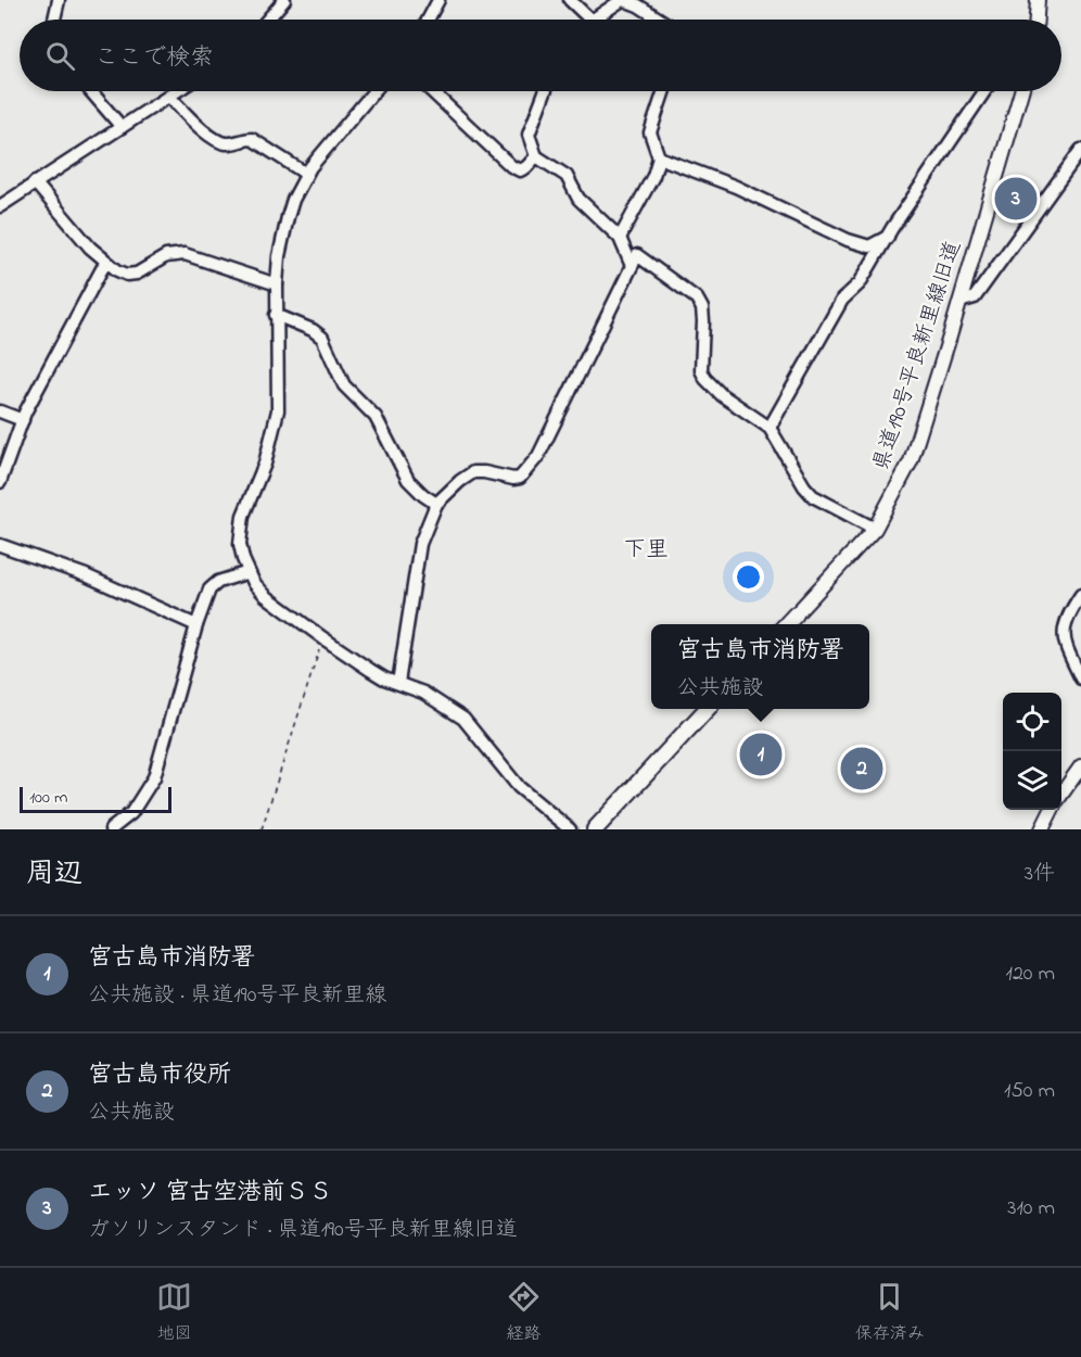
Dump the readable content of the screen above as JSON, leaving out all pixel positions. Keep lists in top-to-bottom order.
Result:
{
  "streets": {
    "street": ["県道190号平良新里線旧道"]
  },
  "districts": ["下里"],
  "scale_bar": "100 m",
  "page": {
    "search": "ここで検索",
    "pins": ["3", "1", "2"],
    "popup": ["宮古島市消防署", "公共施設"],
    "scale": "100 m",
    "heading": ["周辺", "3件"],
    "list": [
      {
        "mark": "1",
        "name": "宮古島市消防署",
        "note": "公共施設 · 県道190号平良新里線",
        "value": "120 m"
      },
      {
        "mark": "2",
        "name": "宮古島市役所",
        "note": "公共施設",
        "value": "150 m"
      },
      {
        "mark": "3",
        "name": "エッソ 宮古空港前ＳＳ",
        "note": "ガソリンスタンド · 県道190号平良新里線旧道",
        "value": "310 m"
      }
    ],
    "nav": ["地図", "経路", "保存済み"]
  }
}
